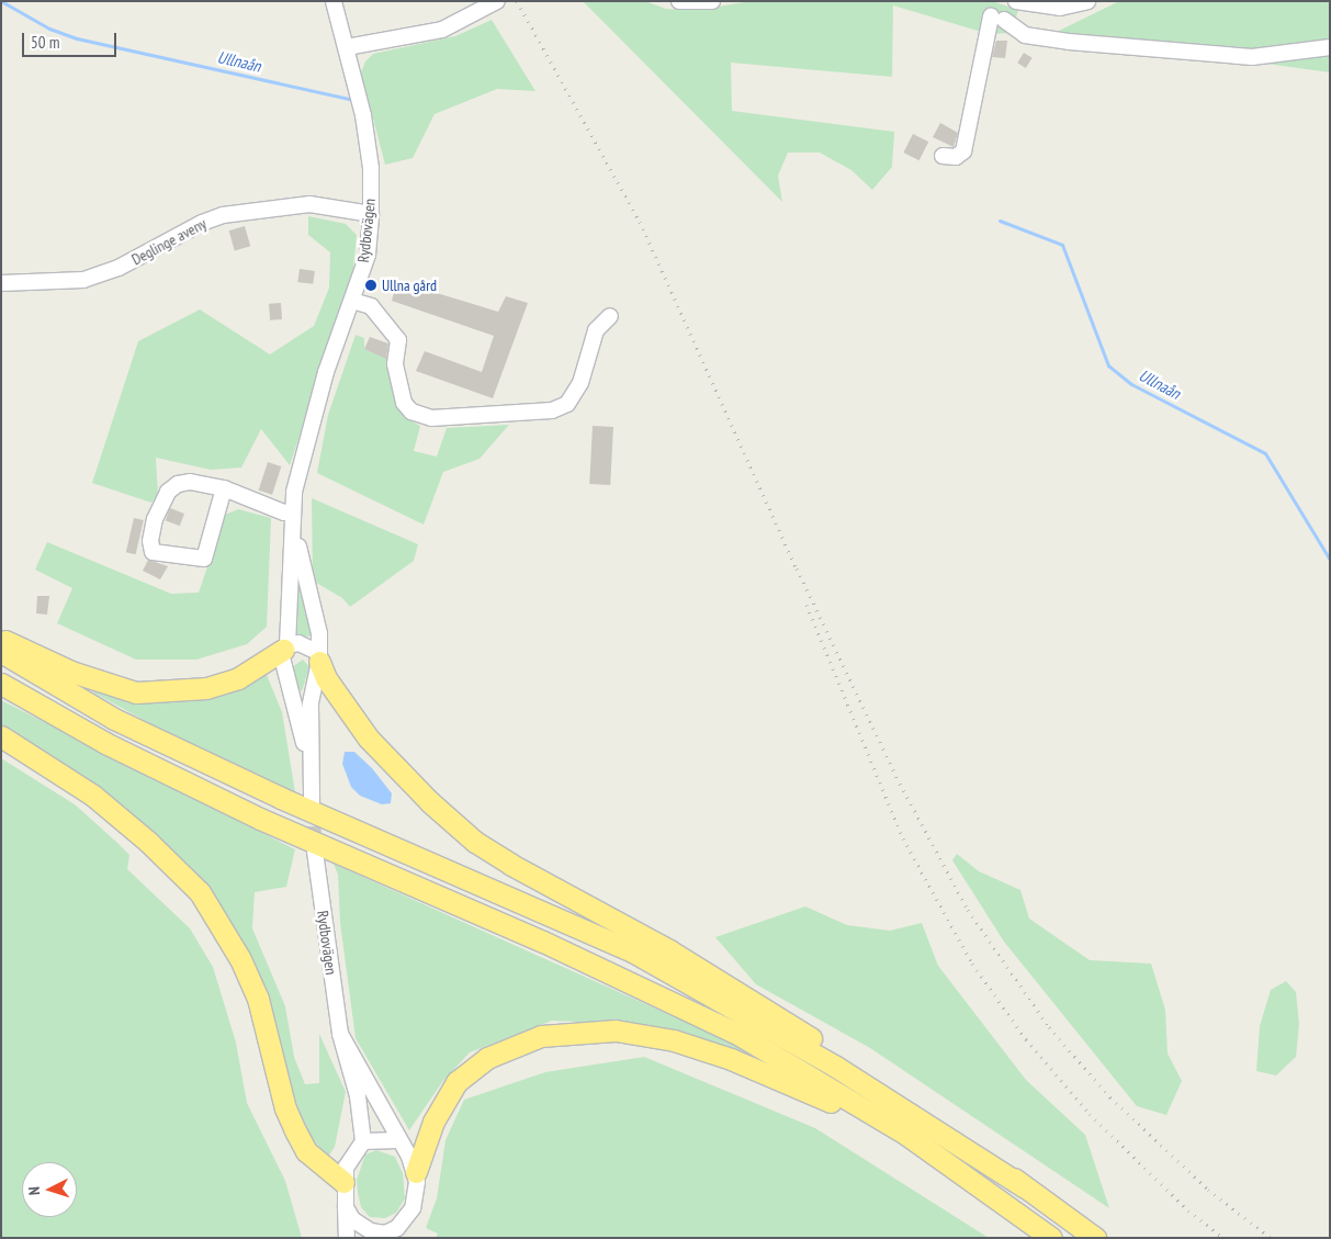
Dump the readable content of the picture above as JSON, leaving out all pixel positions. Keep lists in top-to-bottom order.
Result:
{
  "streets": {
    "street": ["Rydbovägen", "Deglinge aveny"]
  },
  "crossings": [
    ["Rydbovägen", "Deglinge aveny"]
  ],
  "water": ["Ullnaån"],
  "places": ["Ullna gård"],
  "scale_bar": "50 m",
  "north": "left"
}
